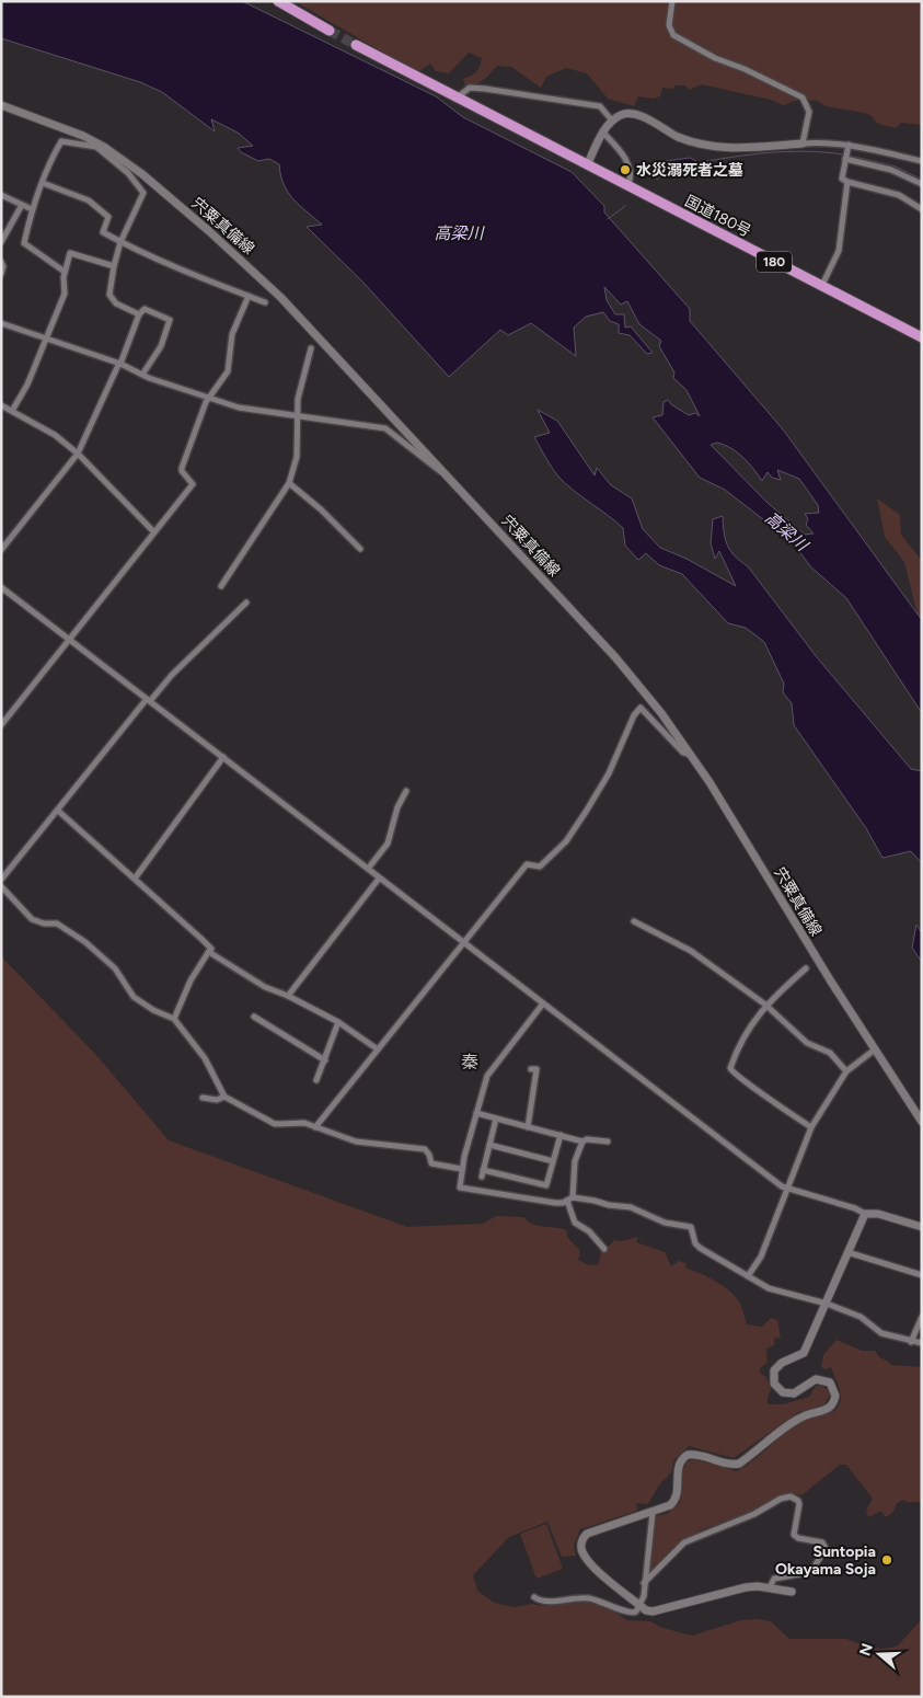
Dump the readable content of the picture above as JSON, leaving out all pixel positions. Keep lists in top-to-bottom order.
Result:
{
  "streets": {
    "highway": ["国道180号", "180"],
    "main road": ["宍粟真備線"]
  },
  "districts": ["秦"],
  "water": ["高梁川"],
  "places": ["水災溺死者之墓", "Suntopia Okayama Soja"],
  "north": "left"
}
